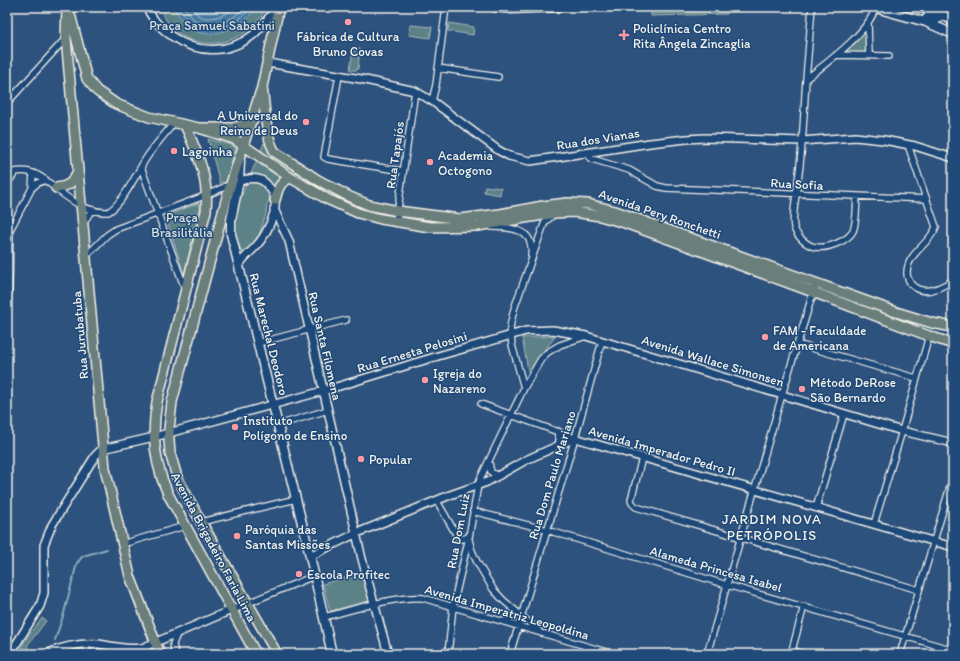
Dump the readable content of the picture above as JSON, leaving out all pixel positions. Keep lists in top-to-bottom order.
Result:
{
  "streets": {
    "main road": [
      "Avenida Pery Ronchetti",
      "Rua Marechal Deodoro",
      "Rua Jurubatuba",
      "Avenida Brigadeiro Faria Lima"
    ],
    "street": [
      "Rua dos Vianas",
      "Rua Tapajós",
      "Rua Sofia",
      "Rua Santa Filomena",
      "Rua Ernesta Pelosini",
      "Avenida Wallace Simonsen",
      "Avenida Imperador Pedro II",
      "Rua Dom Paulo Mariano",
      "Rua Dom Luiz",
      "Alameda Princesa Isabel",
      "Avenida Imperatriz Leopoldina"
    ]
  },
  "crossings": [
    ["Rua dos Vianas", "Rua Tapajós"],
    ["Rua dos Vianas", "Rua Sofia"],
    ["Rua dos Vianas", "Rua Marechal Deodoro"],
    ["Rua Tapajós", "Avenida Pery Ronchetti"],
    ["Avenida Pery Ronchetti", "Rua Marechal Deodoro"],
    ["Rua Marechal Deodoro", "Rua Santa Filomena"],
    ["Rua Marechal Deodoro", "Rua Ernesta Pelosini"],
    ["Rua Marechal Deodoro", "Avenida Imperador Pedro II"],
    ["Rua Marechal Deodoro", "Avenida Brigadeiro Faria Lima"],
    ["Rua Marechal Deodoro", "Avenida Imperatriz Leopoldina"],
    ["Rua Jurubatuba", "Rua Ernesta Pelosini"],
    ["Rua Santa Filomena", "Rua Ernesta Pelosini"],
    ["Rua Santa Filomena", "Avenida Imperador Pedro II"],
    ["Rua Santa Filomena", "Avenida Brigadeiro Faria Lima"],
    ["Rua Santa Filomena", "Avenida Imperatriz Leopoldina"],
    ["Rua Ernesta Pelosini", "Avenida Wallace Simonsen"],
    ["Rua Ernesta Pelosini", "Avenida Brigadeiro Faria Lima"],
    ["Avenida Wallace Simonsen", "Rua Dom Paulo Mariano"],
    ["Avenida Wallace Simonsen", "Rua Dom Luiz"],
    ["Avenida Imperador Pedro II", "Rua Dom Paulo Mariano"],
    ["Avenida Imperador Pedro II", "Rua Dom Luiz"],
    ["Rua Dom Paulo Mariano", "Alameda Princesa Isabel"],
    ["Rua Dom Paulo Mariano", "Avenida Imperatriz Leopoldina"],
    ["Rua Dom Luiz", "Alameda Princesa Isabel"],
    ["Rua Dom Luiz", "Avenida Imperatriz Leopoldina"]
  ],
  "districts": ["JARDIM NOVA PETRÓPOLIS"],
  "parks": ["Praça Samuel Sabatini", "Praça Brasilitália"],
  "places": {
    "other": [
      "Fábrica de Cultura Bruno Covas",
      "A Universal do Reino de Deus",
      "Lagoinha",
      "Academia Octogono",
      "FAM - Faculdade de Americana",
      "Igreja do Nazareno",
      "Método DeRose São Bernardo",
      "Instituto Polígono de Ensino",
      "Popular",
      "Paróquia das Santas Missões",
      "Escola Profitec"
    ],
    "health": ["Policlínica Centro Rita Ângela Zincaglia"]
  }
}
